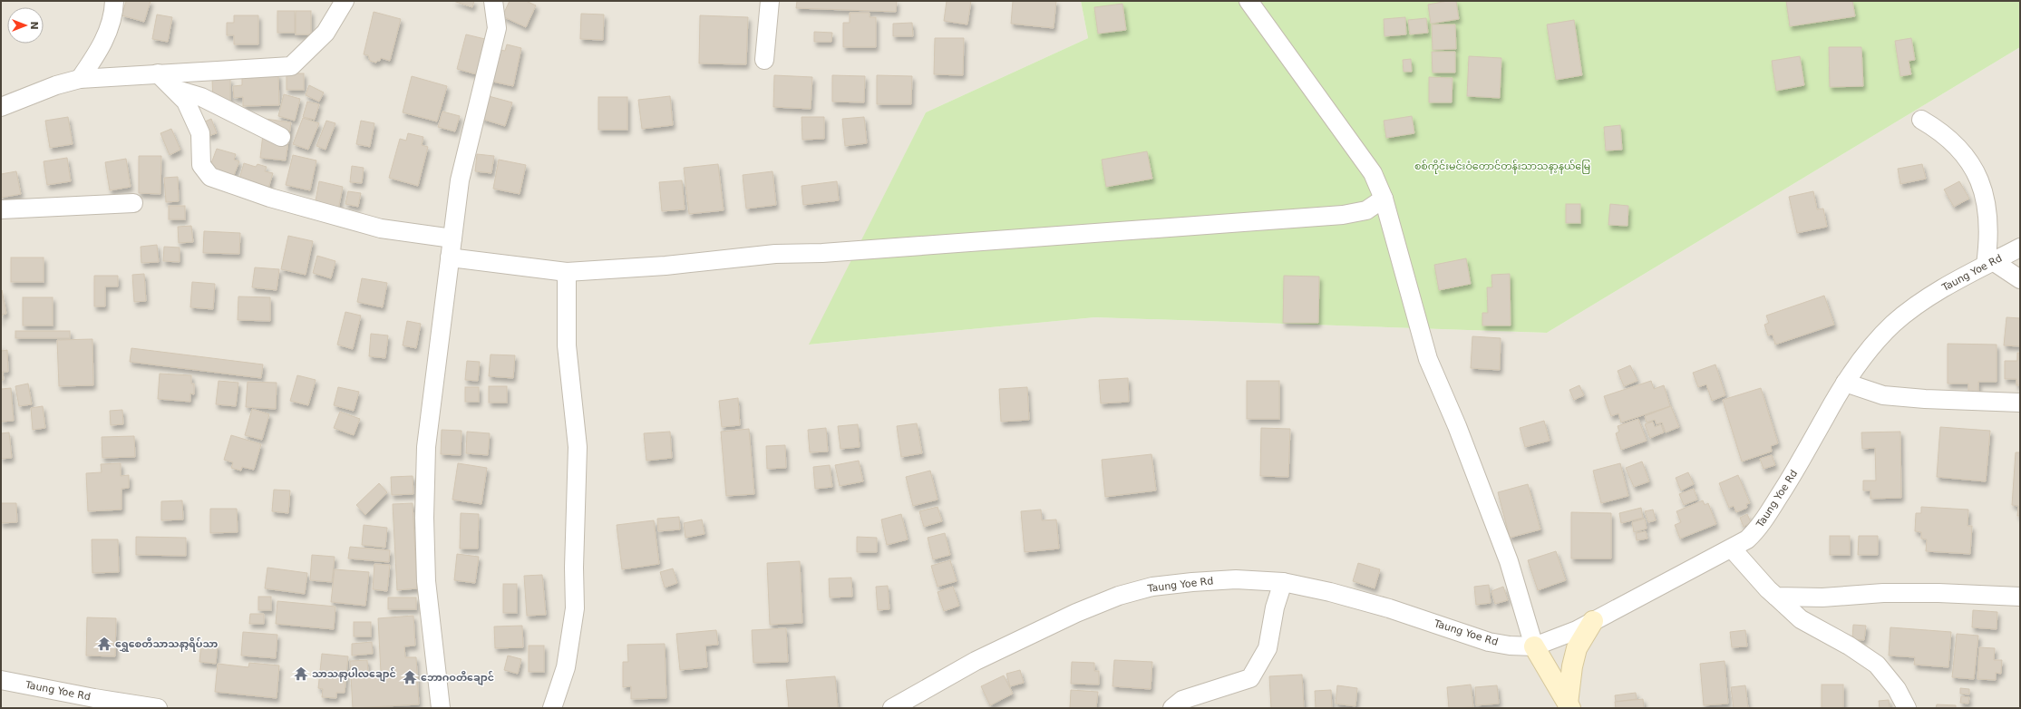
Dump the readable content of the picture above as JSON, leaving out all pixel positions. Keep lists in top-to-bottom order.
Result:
{
  "streets": {
    "street": ["Taung Yoe Rd"]
  },
  "parks": ["စစ်ကိုင်းမင်းဝံတောင်တန်းသာသနာ့နယ်မြေ"],
  "places": {
    "temple": ["ရွှေစေတီသာသနာ့ရိပ်သာ", "သာသနာ့ပါလချောင်", "ဘောဂဝတီချောင်"]
  },
  "north": "right"
}
